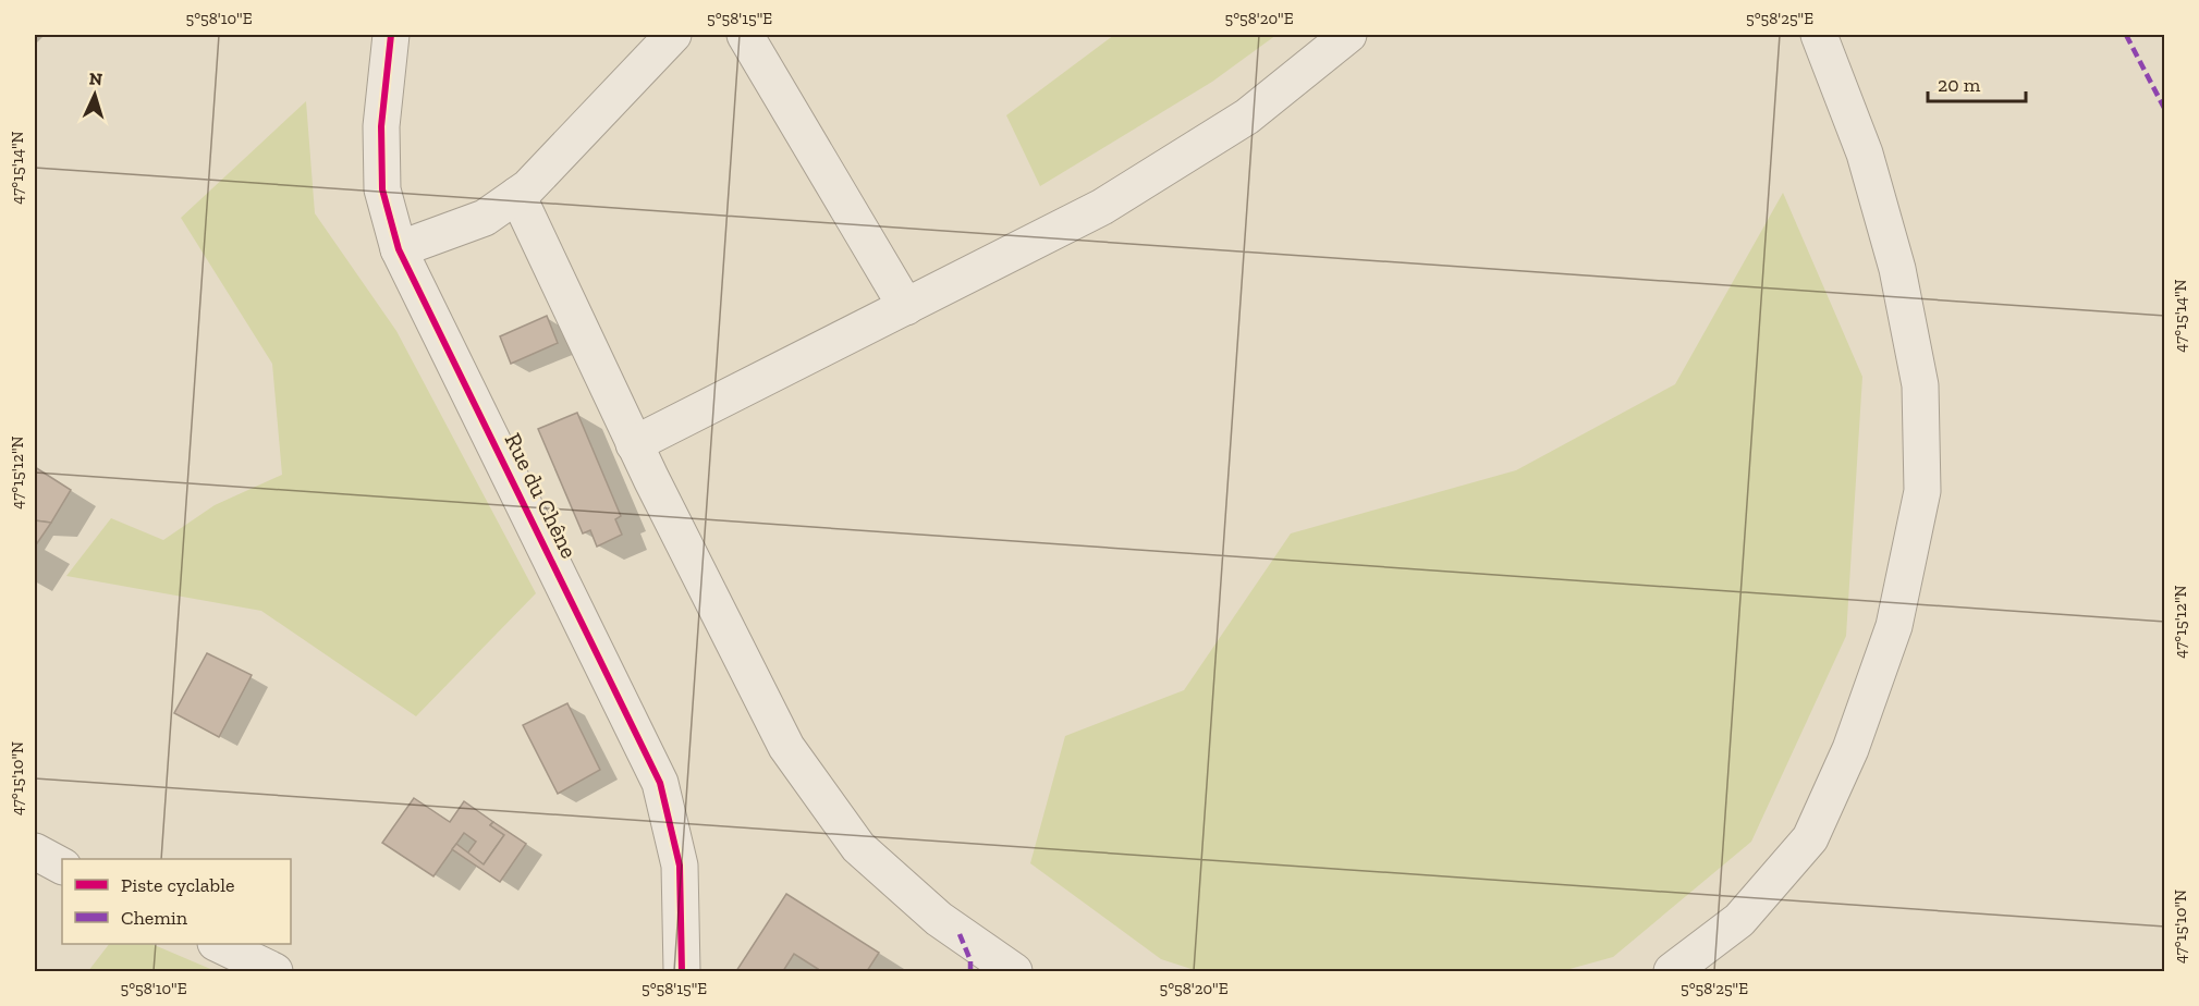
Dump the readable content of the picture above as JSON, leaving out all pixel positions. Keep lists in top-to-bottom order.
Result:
{
  "streets": {
    "street": ["Rue du Chêne"]
  },
  "legend": ["Piste cyclable", "Chemin"],
  "scale_bar": "20 m",
  "north": "top",
  "coordinates": [
    "5°58'10\"E",
    "5°58'15\"E",
    "5°58'20\"E",
    "5°58'25\"E",
    "47°15'14\"N",
    "47°15'12\"N",
    "47°15'10\"N"
  ]
}
